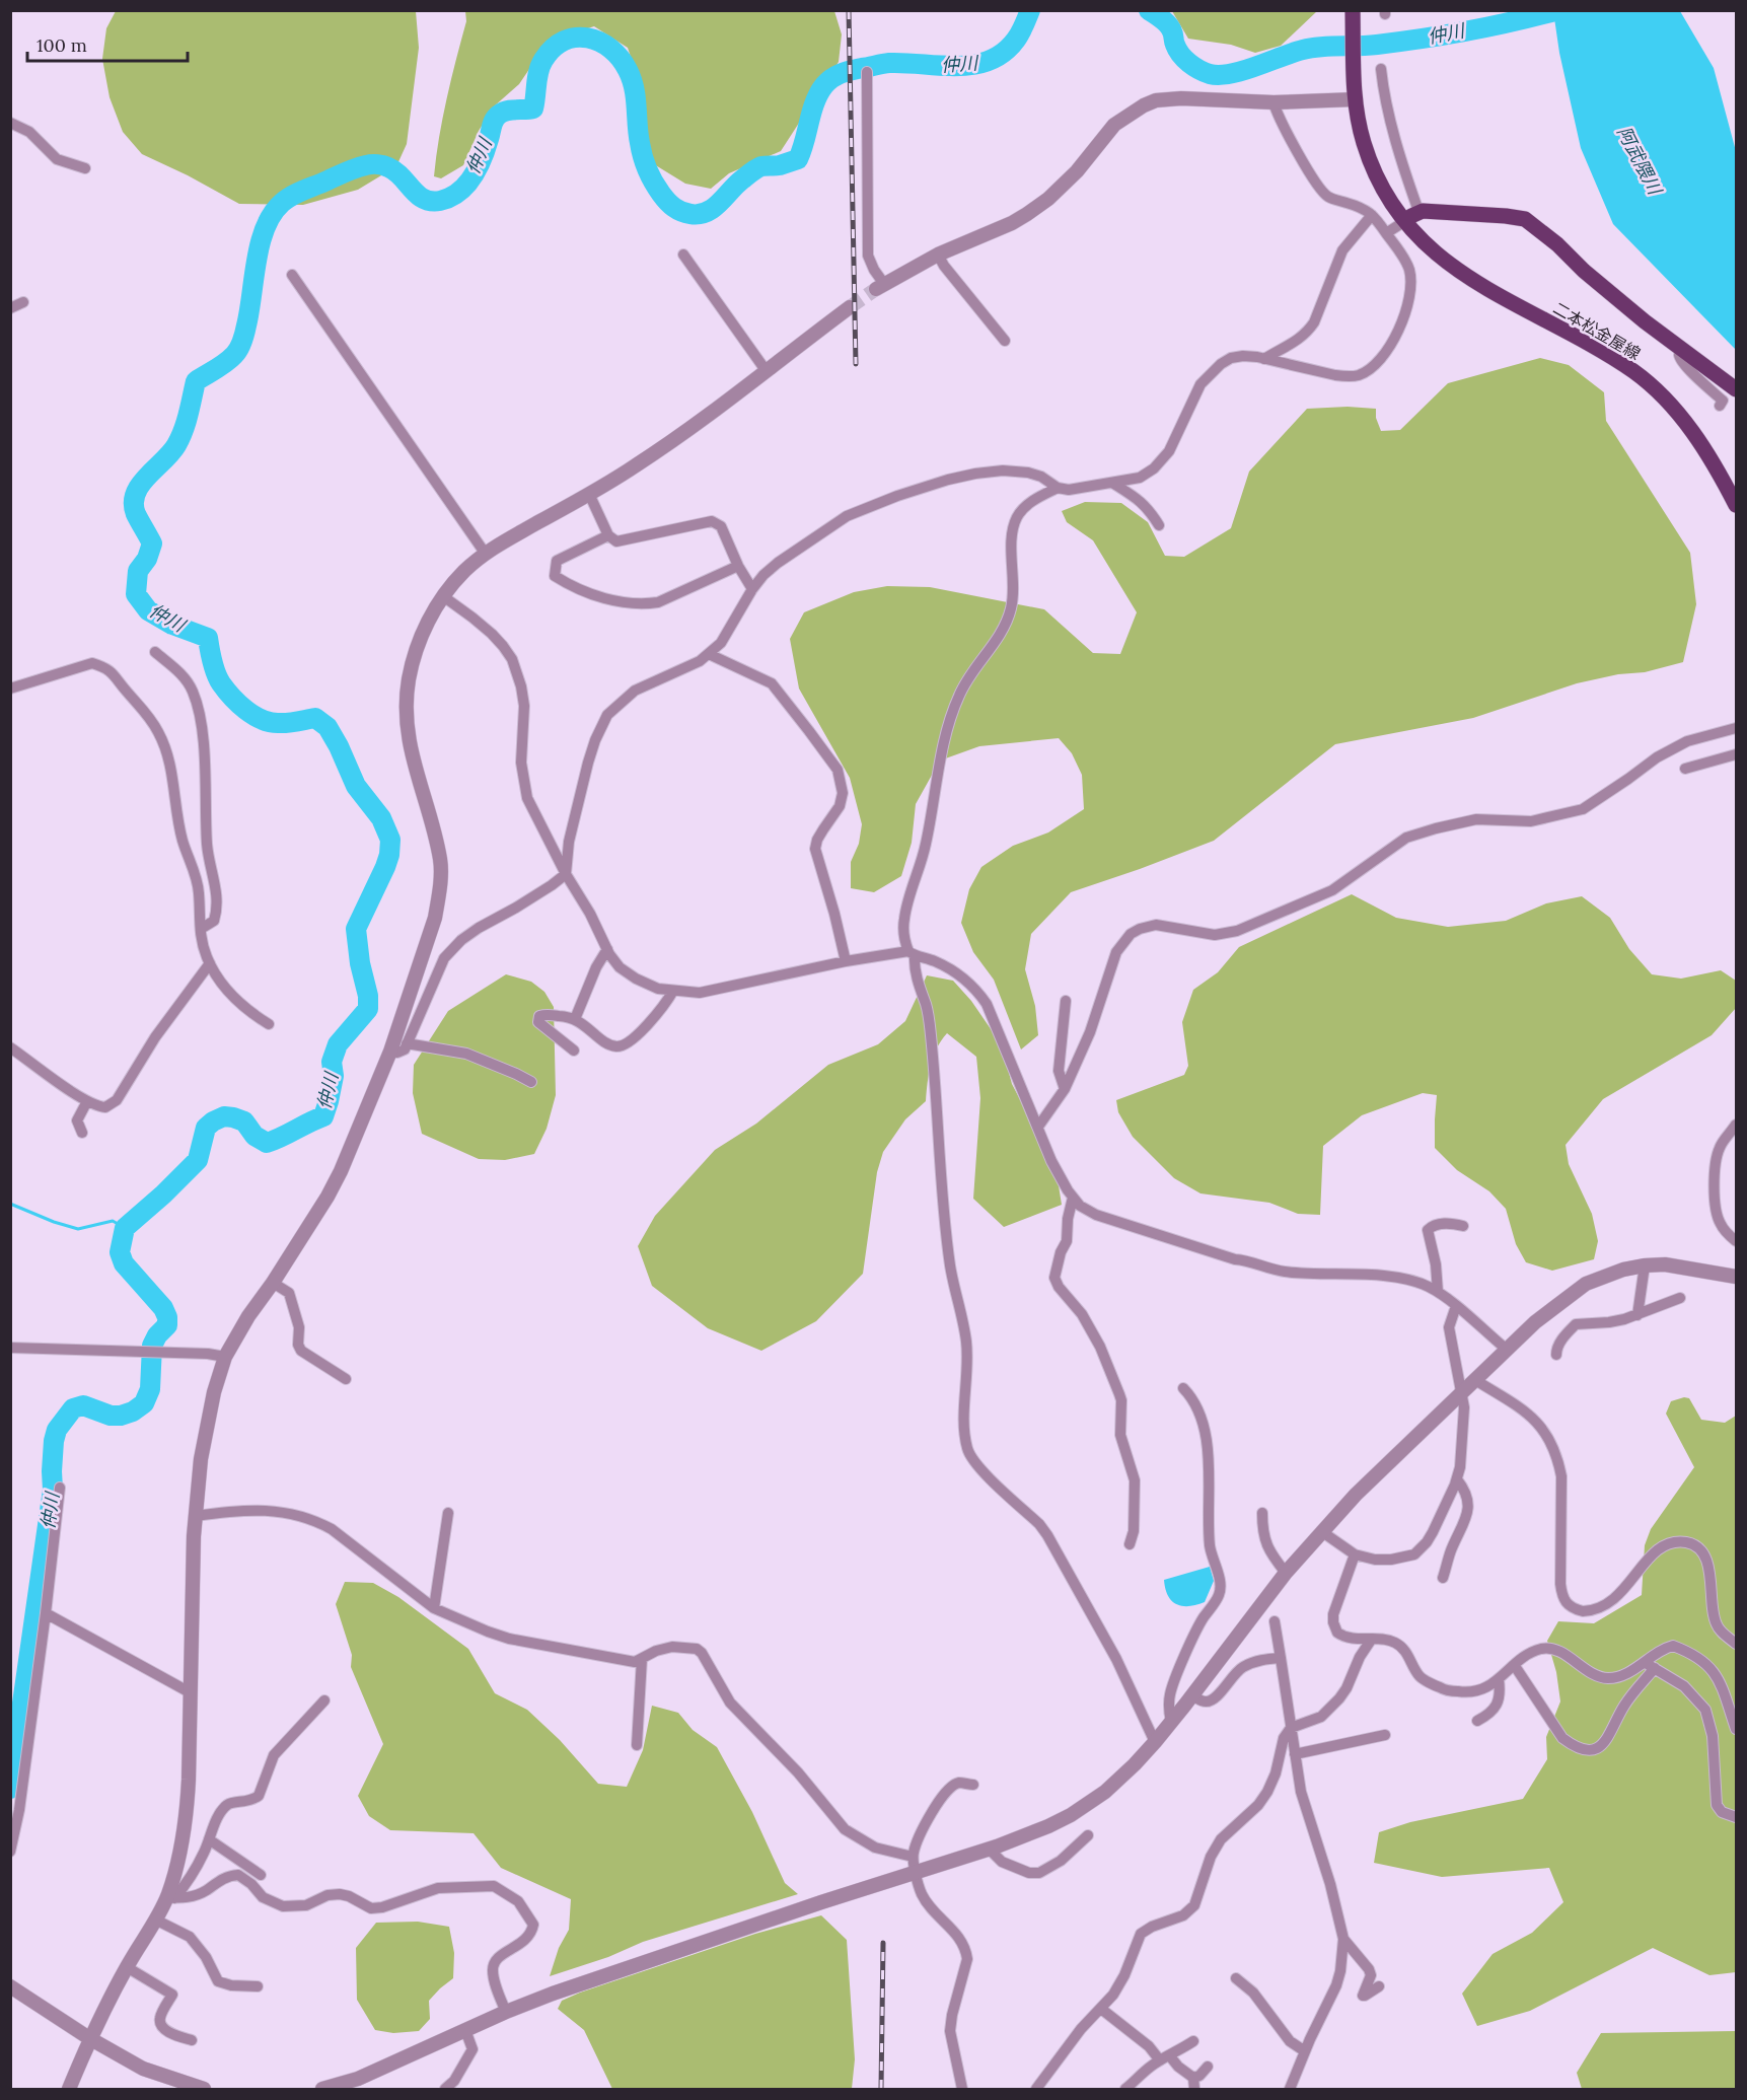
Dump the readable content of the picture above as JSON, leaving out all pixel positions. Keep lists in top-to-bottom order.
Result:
{
  "streets": {
    "main road": ["二本松金屋線"]
  },
  "water": ["仲川", "阿武隈川"],
  "scale_bar": "100 m"
}
